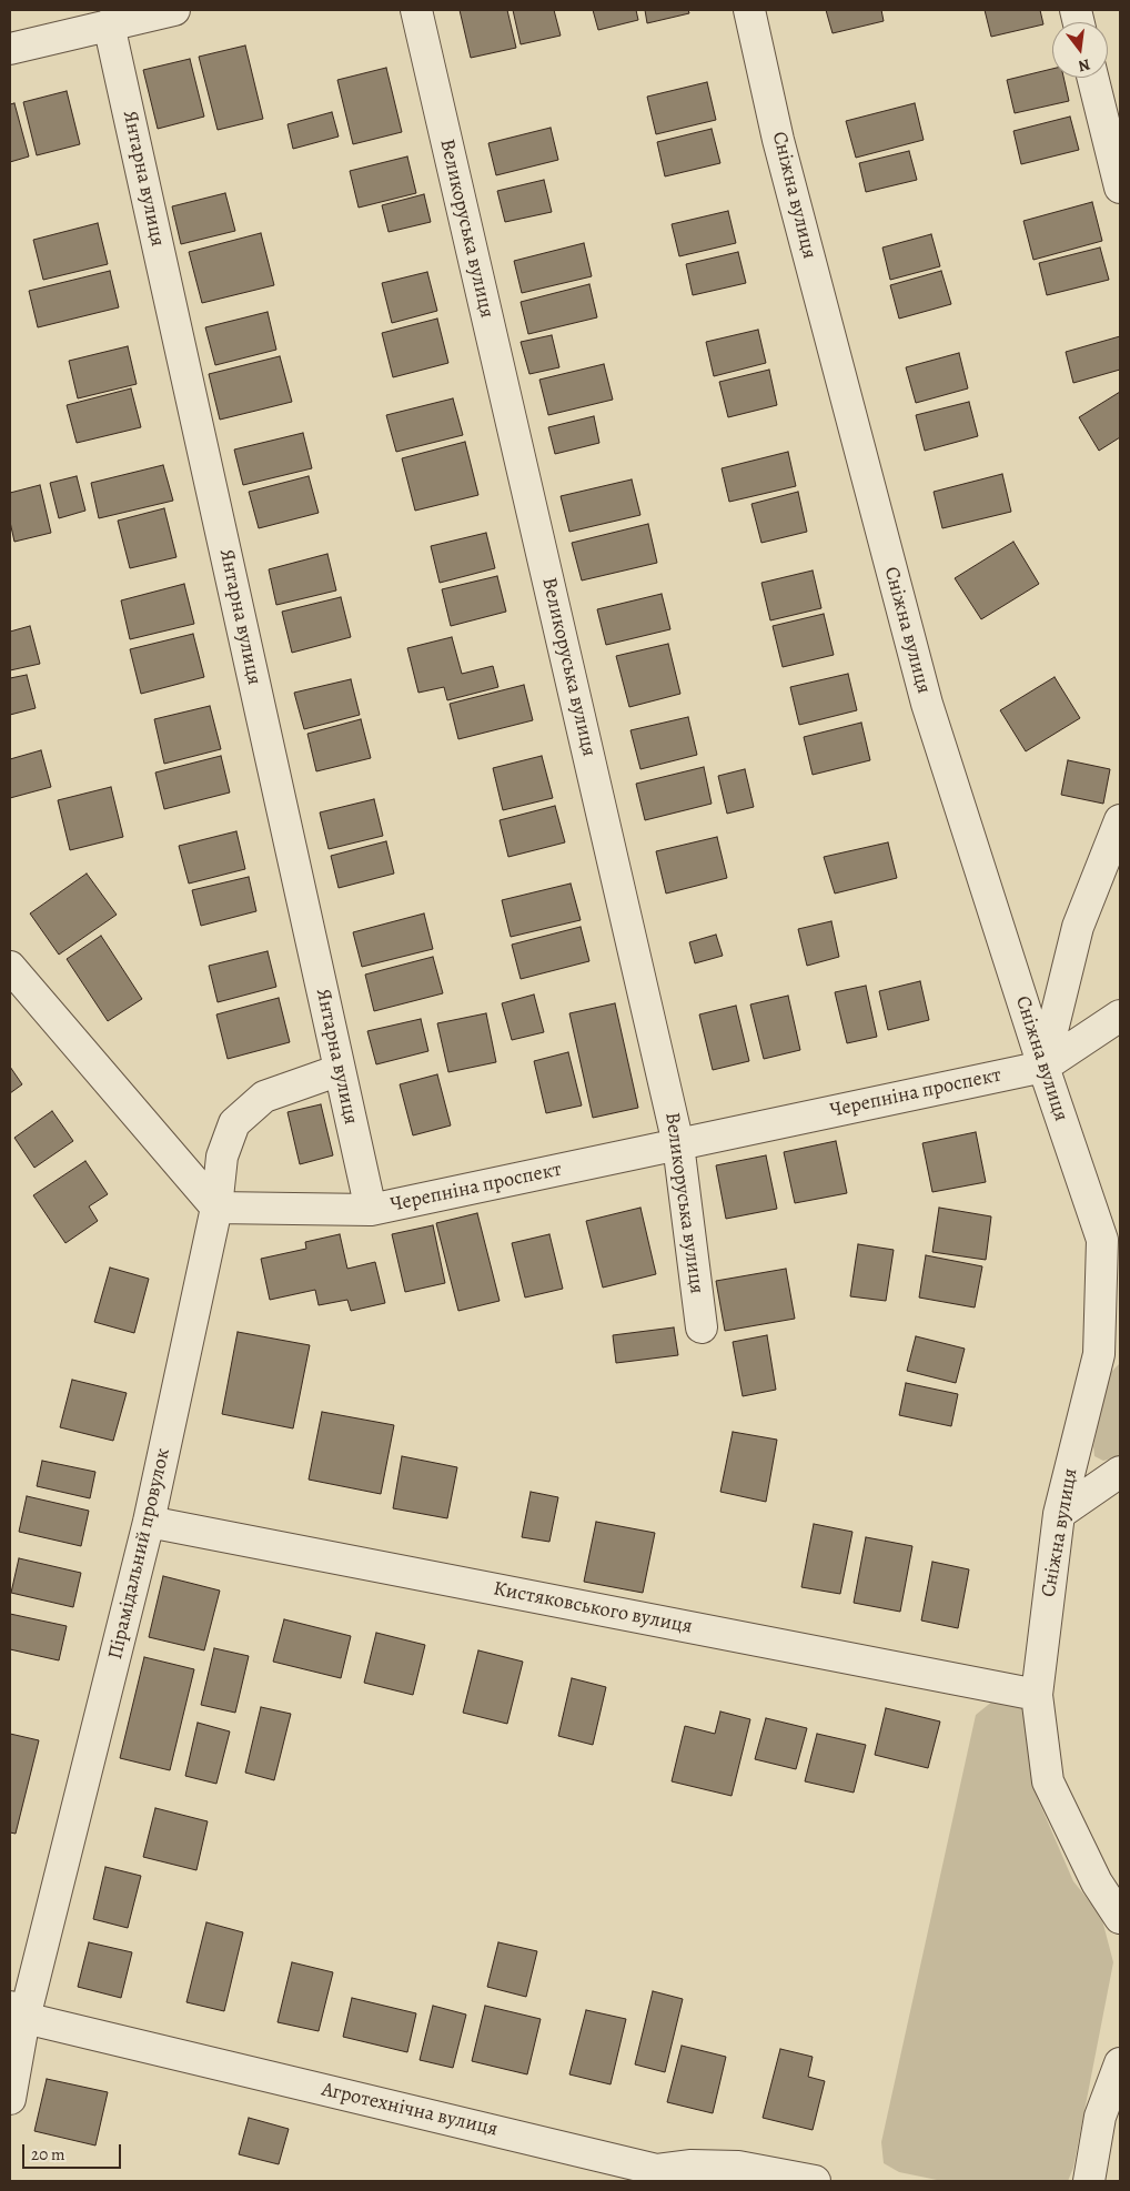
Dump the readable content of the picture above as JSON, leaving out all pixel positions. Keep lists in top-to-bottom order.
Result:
{
  "streets": {
    "street": [
      "Янтарна вулиця",
      "Сніжна вулиця",
      "Великоруська вулиця",
      "Черепніна проспект",
      "Пірамідальний провулок",
      "Кистяковського вулиця",
      "Агротехнічна вулиця"
    ]
  },
  "crossings": [
    ["Янтарна вулиця", "Черепніна проспект"],
    ["Янтарна вулиця", "Пірамідальний провулок"],
    ["Сніжна вулиця", "Черепніна проспект"],
    ["Сніжна вулиця", "Кистяковського вулиця"],
    ["Великоруська вулиця", "Черепніна проспект"],
    ["Черепніна проспект", "Пірамідальний провулок"],
    ["Пірамідальний провулок", "Кистяковського вулиця"],
    ["Пірамідальний провулок", "Агротехнічна вулиця"]
  ],
  "scale_bar": "20 m",
  "north": "bottom"
}
